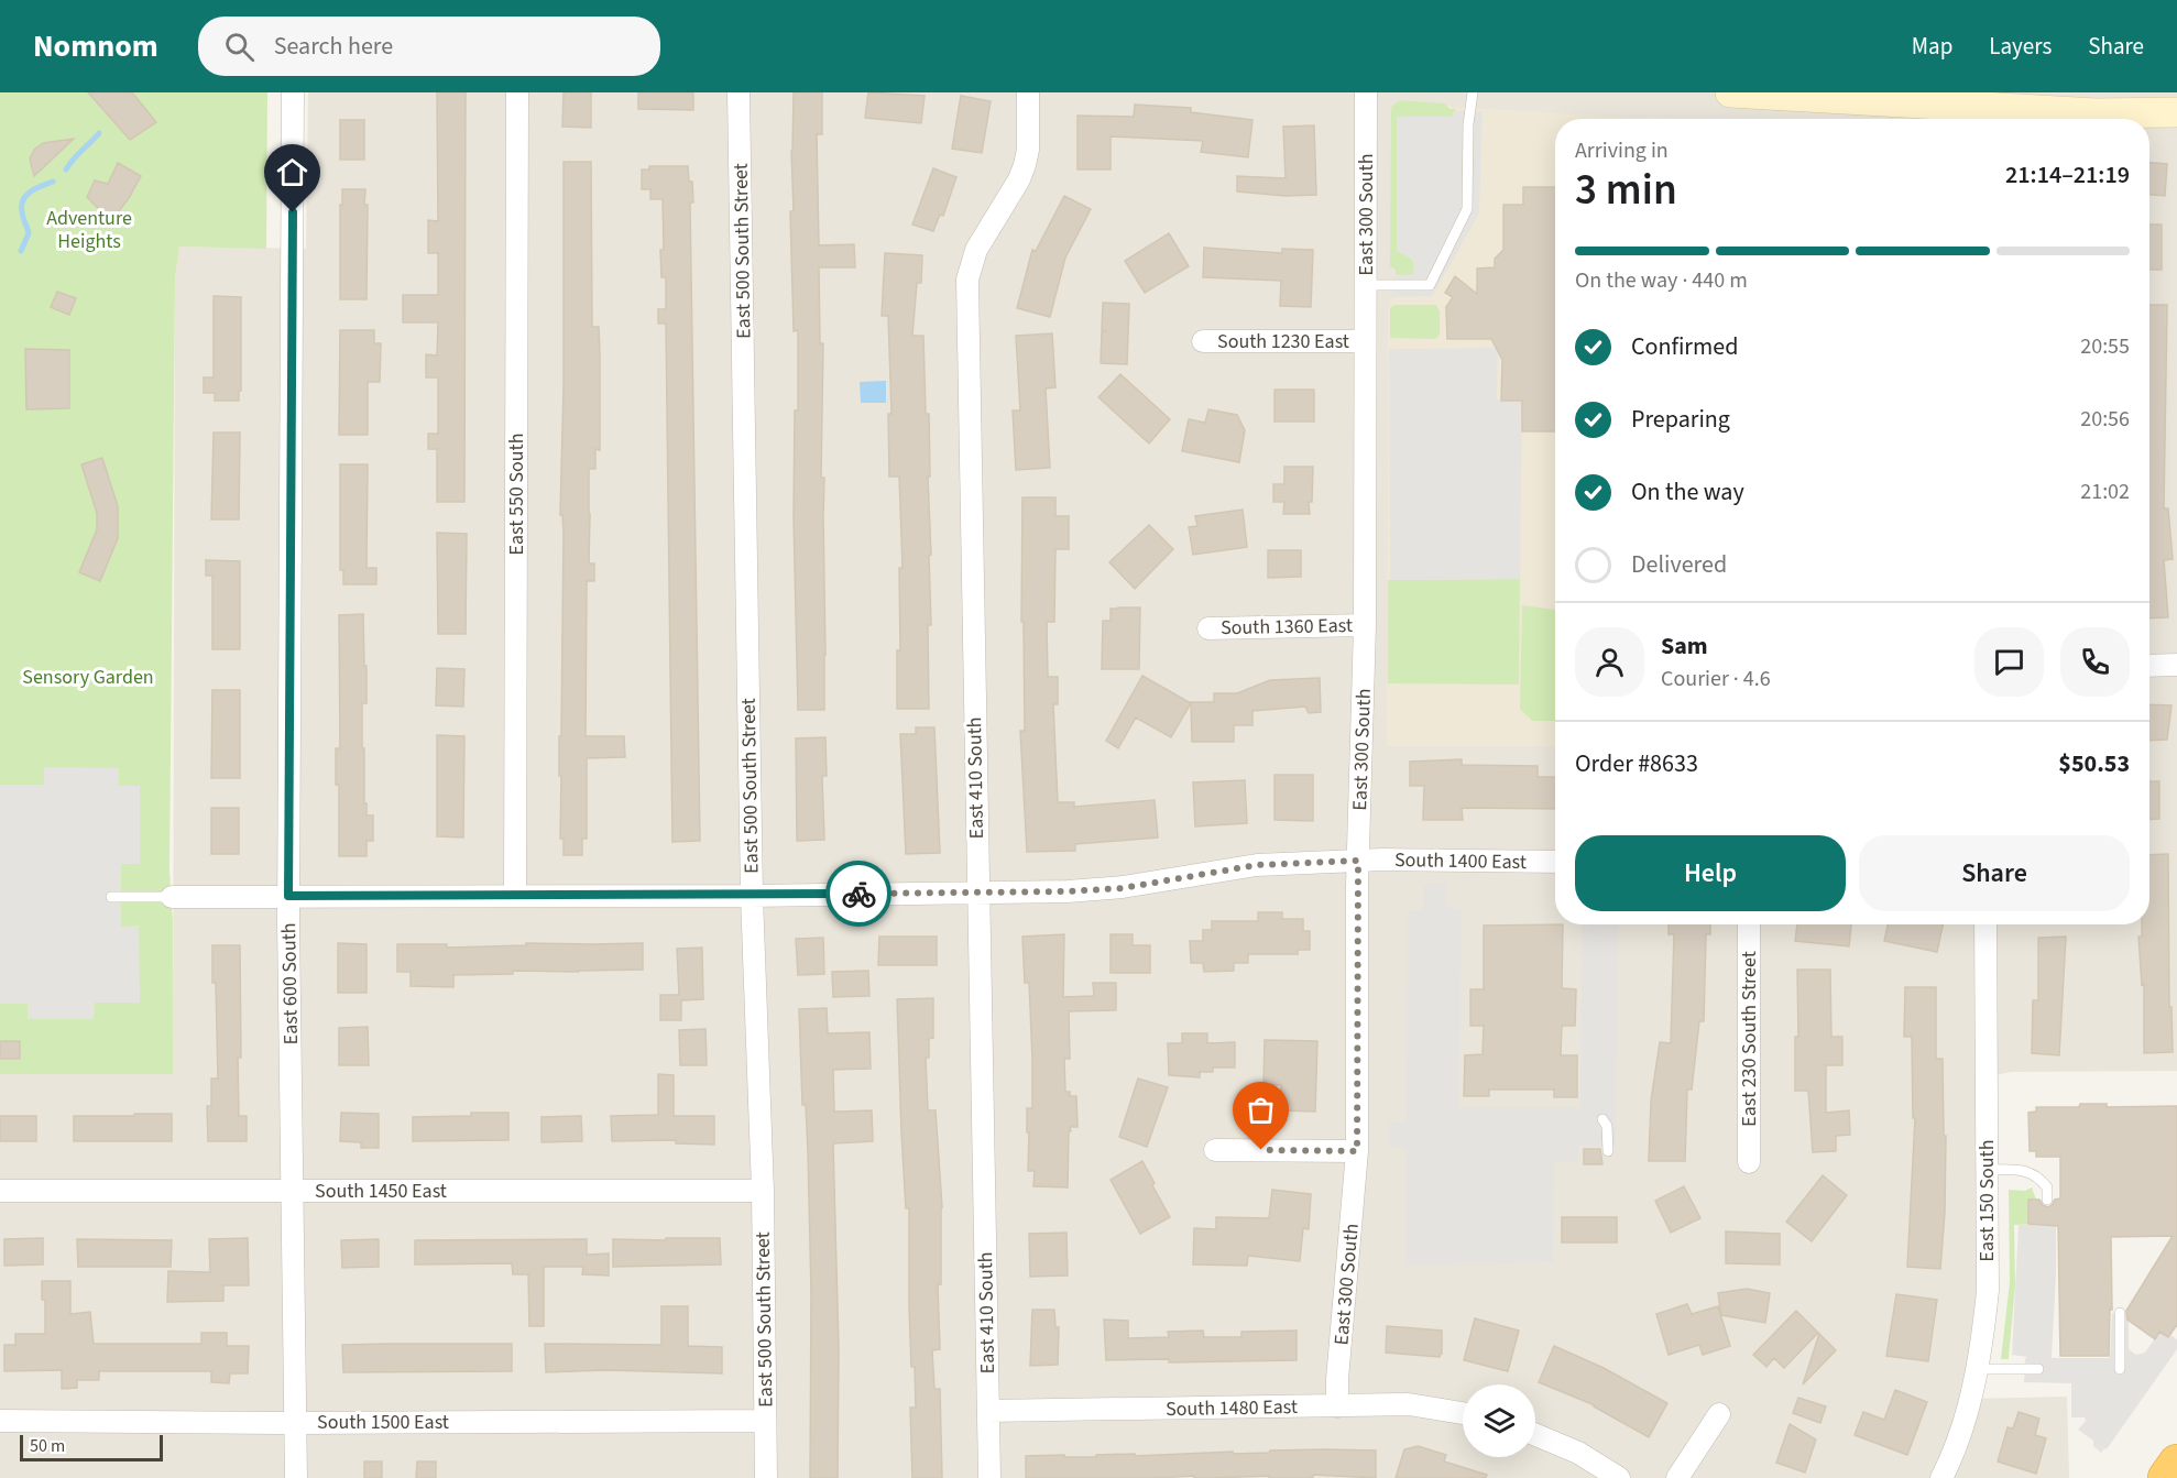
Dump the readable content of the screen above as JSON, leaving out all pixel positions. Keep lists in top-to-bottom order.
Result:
{
  "streets": {
    "street": [
      "East 300 South",
      "East 500 South Street",
      "South 1230 East",
      "East 550 South",
      "South 1360 East",
      "East 410 South",
      "South 1400 East",
      "East 600 South",
      "East 230 South Street",
      "South 1450 East",
      "East 150 South",
      "South 1480 East",
      "South 1500 East"
    ]
  },
  "crossings": [
    ["East 300 South", "South 1230 East"],
    ["East 300 South", "South 1360 East"],
    ["East 300 South", "South 1400 East"],
    ["East 300 South", "South 1480 East"],
    ["East 500 South Street", "South 1400 East"],
    ["East 500 South Street", "South 1450 East"],
    ["East 500 South Street", "South 1500 East"],
    ["East 550 South", "South 1400 East"],
    ["East 410 South", "South 1400 East"],
    ["East 410 South", "South 1480 East"],
    ["South 1400 East", "East 600 South"],
    ["East 600 South", "South 1450 East"],
    ["East 600 South", "South 1500 East"]
  ],
  "parks": ["Adventure Heights", "Sensory Garden"],
  "scale_bar": "50 m",
  "page": {
    "header": "Nomnom",
    "search": "Search here",
    "nav": ["Map", "Layers", "Share"],
    "heading": ["3 min", "Arriving in", "21:14–21:19"],
    "panel": [
      "Sam",
      "Courier · 4.6",
      "Order #8633",
      "$50.53"
    ],
    "bar": "On the way · 440 m",
    "list": [
      ["Confirmed", "20:55"],
      ["Preparing", "20:56"],
      ["On the way", "21:02"],
      "Delivered"
    ],
    "buttons": ["Help", "Share"],
    "scale": "50 m"
  }
}
